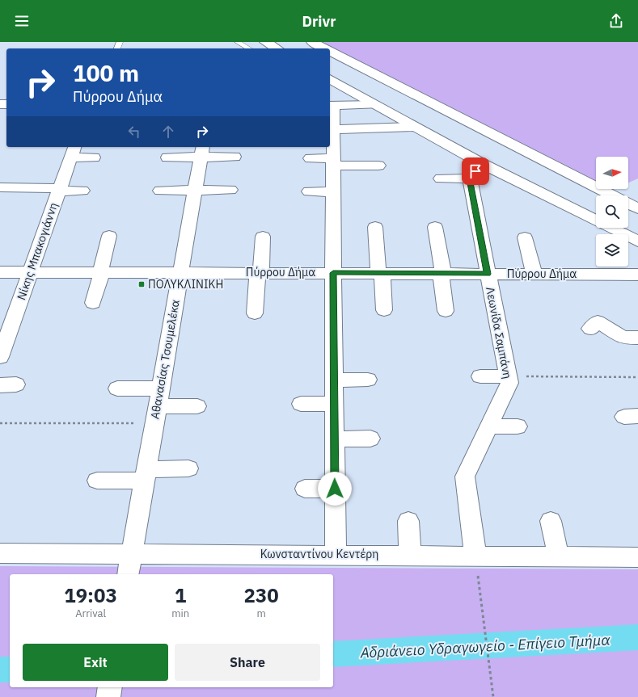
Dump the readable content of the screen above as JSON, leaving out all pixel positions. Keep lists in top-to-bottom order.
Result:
{
  "streets": {
    "street": [
      "Νίκης Μπακογιάννη",
      "Πύρρου Δήμα",
      "Λεωνίδα Σαμπάνη",
      "Αθανασίας Τσουμελέκα",
      "Κωνσταντίνου Κεντέρη"
    ]
  },
  "crossings": [
    ["Νίκης Μπακογιάννη", "Πύρρου Δήμα"],
    ["Πύρρου Δήμα", "Λεωνίδα Σαμπάνη"],
    ["Πύρρου Δήμα", "Αθανασίας Τσουμελέκα"],
    ["Λεωνίδα Σαμπάνη", "Κωνσταντίνου Κεντέρη"],
    ["Αθανασίας Τσουμελέκα", "Κωνσταντίνου Κεντέρη"]
  ],
  "water": ["Αδριάνειο Υδραγωγείο - Επίγειο Τμήμα"],
  "places": {
    "transit": ["ΠΟΛΥΚΛΙΝΙΚΗ"]
  },
  "north": "right",
  "page": {
    "header": "Drivr",
    "turn": ["100 m", "Πύρρου Δήμα"],
    "eta": [
      "19:03",
      "Arrival",
      "1",
      "min",
      "230",
      "m"
    ],
    "buttons": ["Exit", "Share"]
  }
}
